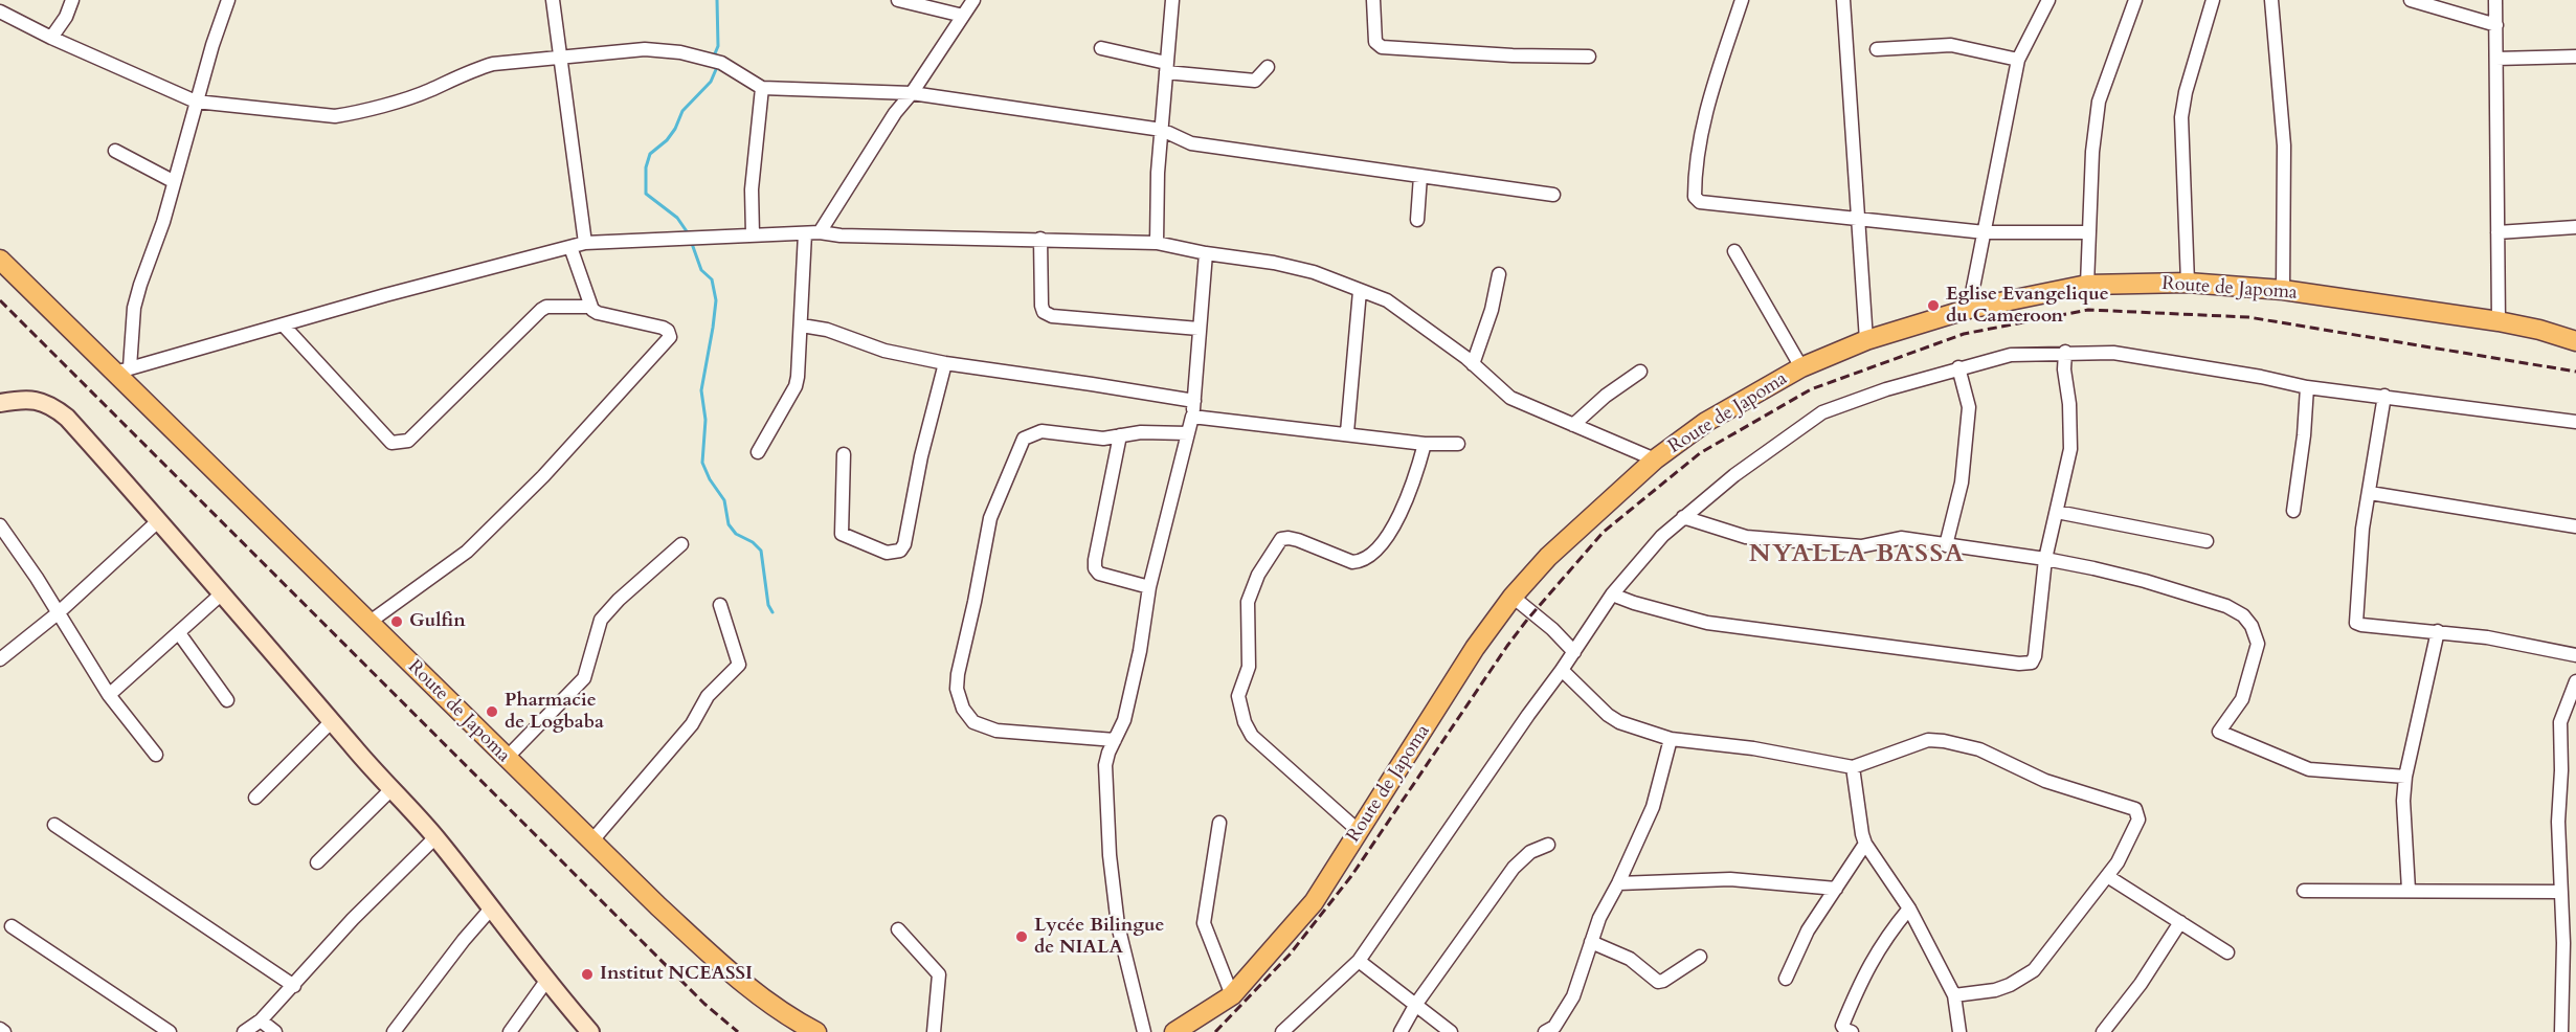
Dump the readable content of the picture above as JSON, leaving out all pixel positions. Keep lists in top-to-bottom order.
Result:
{
  "streets": {
    "main road": ["Route de Japoma"]
  },
  "districts": ["NYALLA BASSA"],
  "places": [
    "Eglise Evangelique du Cameroon",
    "Gulfin",
    "Pharmacie de Logbaba",
    "Lycée Bilingue de NIALA",
    "Institut NCEASSI"
  ]
}
